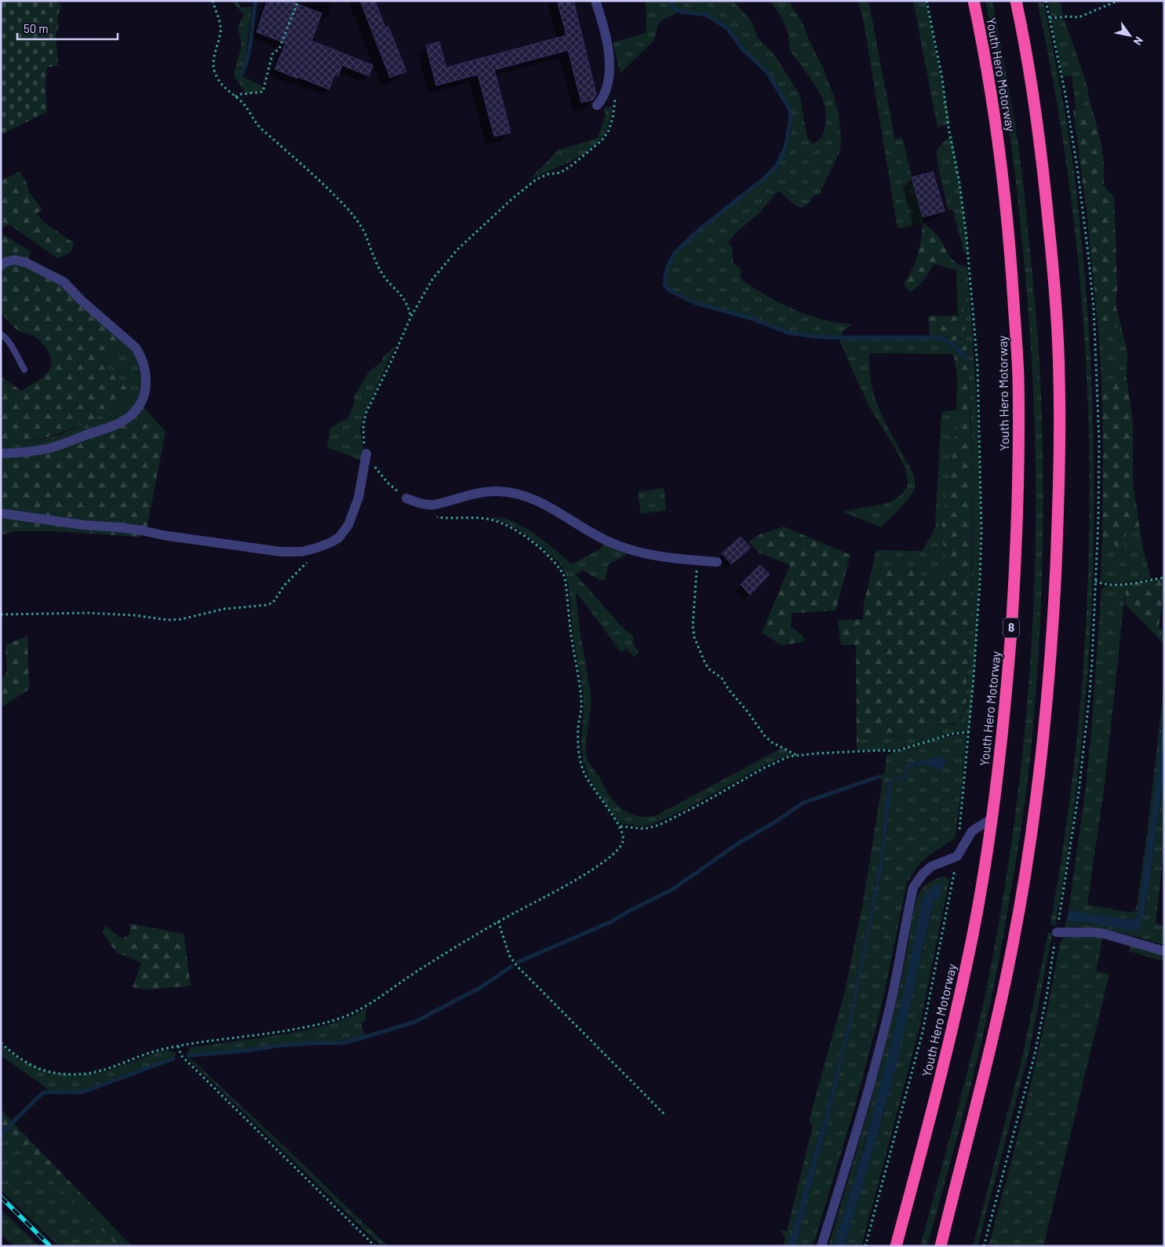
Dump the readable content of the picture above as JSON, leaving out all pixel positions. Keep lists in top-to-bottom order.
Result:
{
  "streets": {
    "highway": ["Youth Hero Motorway", "8"]
  },
  "scale_bar": "50 m",
  "north": "bottom right"
}
